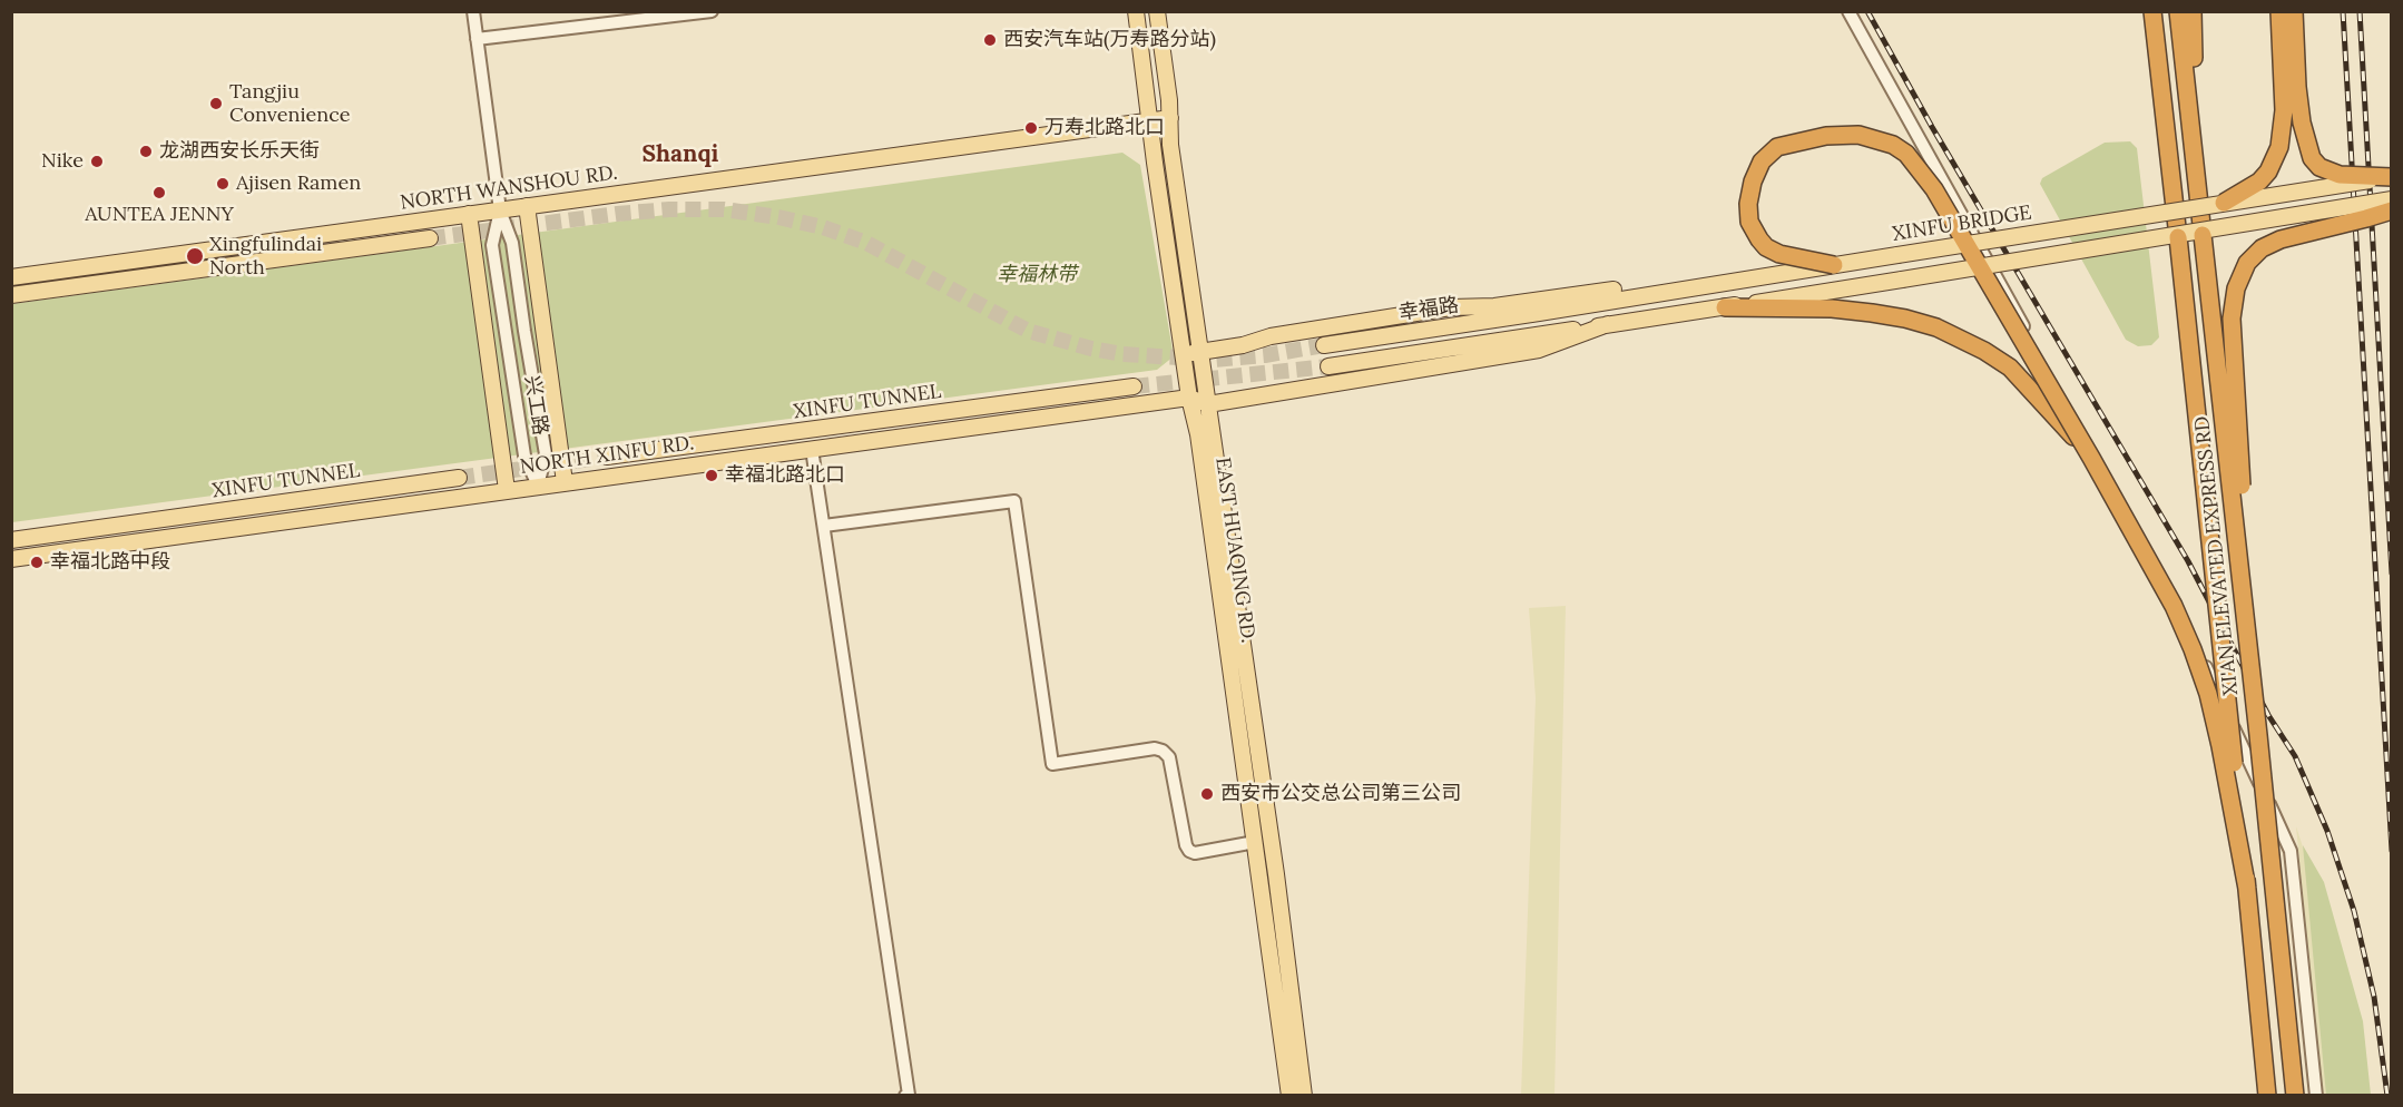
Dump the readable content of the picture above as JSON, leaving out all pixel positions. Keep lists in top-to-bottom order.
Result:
{
  "streets": {
    "highway": ["XI'AN ELEVATED EXPRESS RD"],
    "main road": [
      "NORTH WANSHOU RD.",
      "XINFU BRIDGE",
      "幸福路",
      "XINFU TUNNEL",
      "NORTH XINFU RD.",
      "EAST HUAQING RD."
    ],
    "street": ["兴工路"]
  },
  "crossings": [
    ["NORTH WANSHOU RD.", "兴工路"],
    ["NORTH WANSHOU RD.", "EAST HUAQING RD."],
    ["XINFU BRIDGE", "幸福路"],
    ["兴工路", "NORTH XINFU RD."],
    ["NORTH XINFU RD.", "EAST HUAQING RD."]
  ],
  "districts": ["Shanqi"],
  "parks": ["幸福林带"],
  "places": [
    "西安汽车站(万寿路分站)",
    "Tangjiu Convenience",
    "万寿北路北口",
    "龙湖西安长乐天街",
    "Nike",
    "Ajisen Ramen",
    "AUNTEA JENNY",
    "Xingfulindai North",
    "幸福北路北口",
    "幸福北路中段",
    "西安市公交总公司第三公司"
  ]
}
